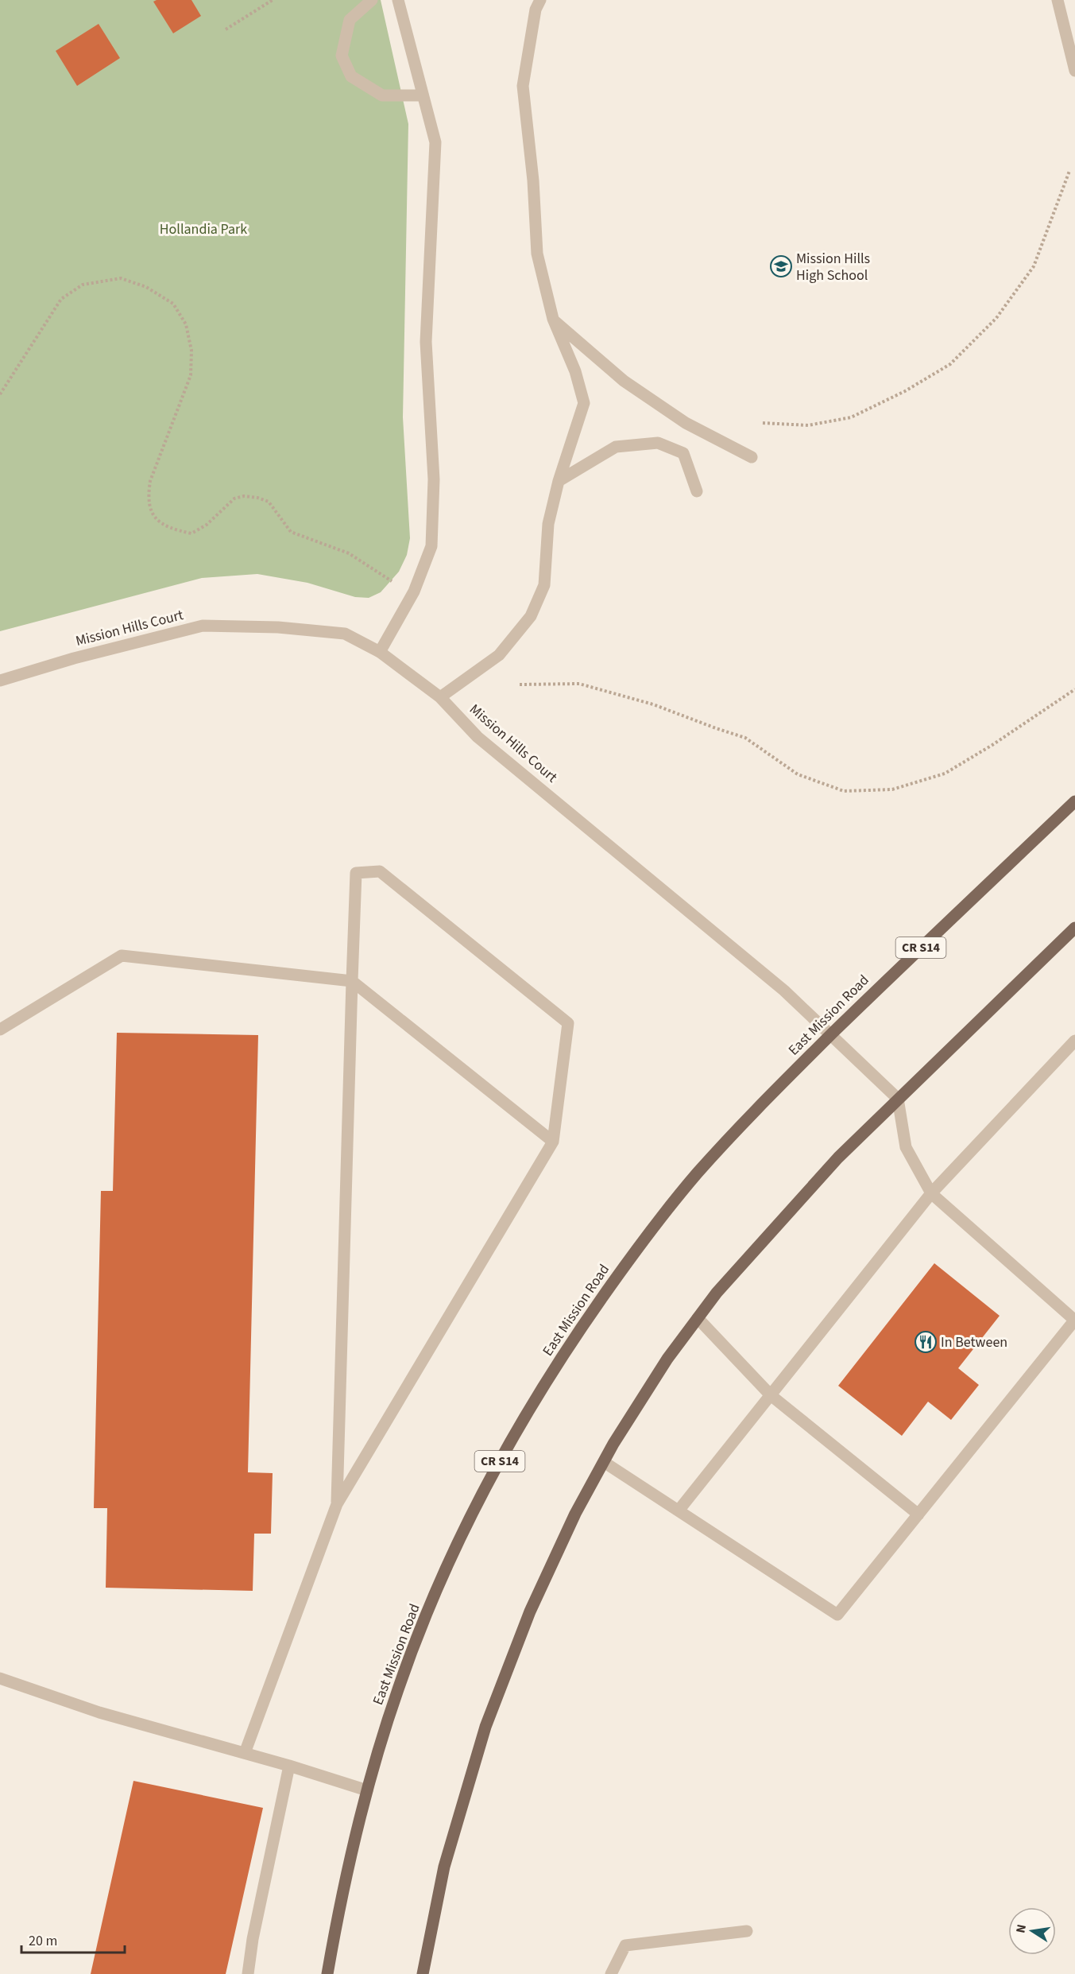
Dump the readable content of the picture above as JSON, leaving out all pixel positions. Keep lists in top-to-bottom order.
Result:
{
  "streets": {
    "main road": ["CR S14", "East Mission Road"],
    "street": ["Mission Hills Court"]
  },
  "crossings": [
    ["Mission Hills Court", "East Mission Road"]
  ],
  "parks": ["Hollandia Park"],
  "places": {
    "school or university": ["Mission Hills High School"],
    "restaurant": ["In Between"]
  },
  "scale_bar": "20 m",
  "north": "left"
}
